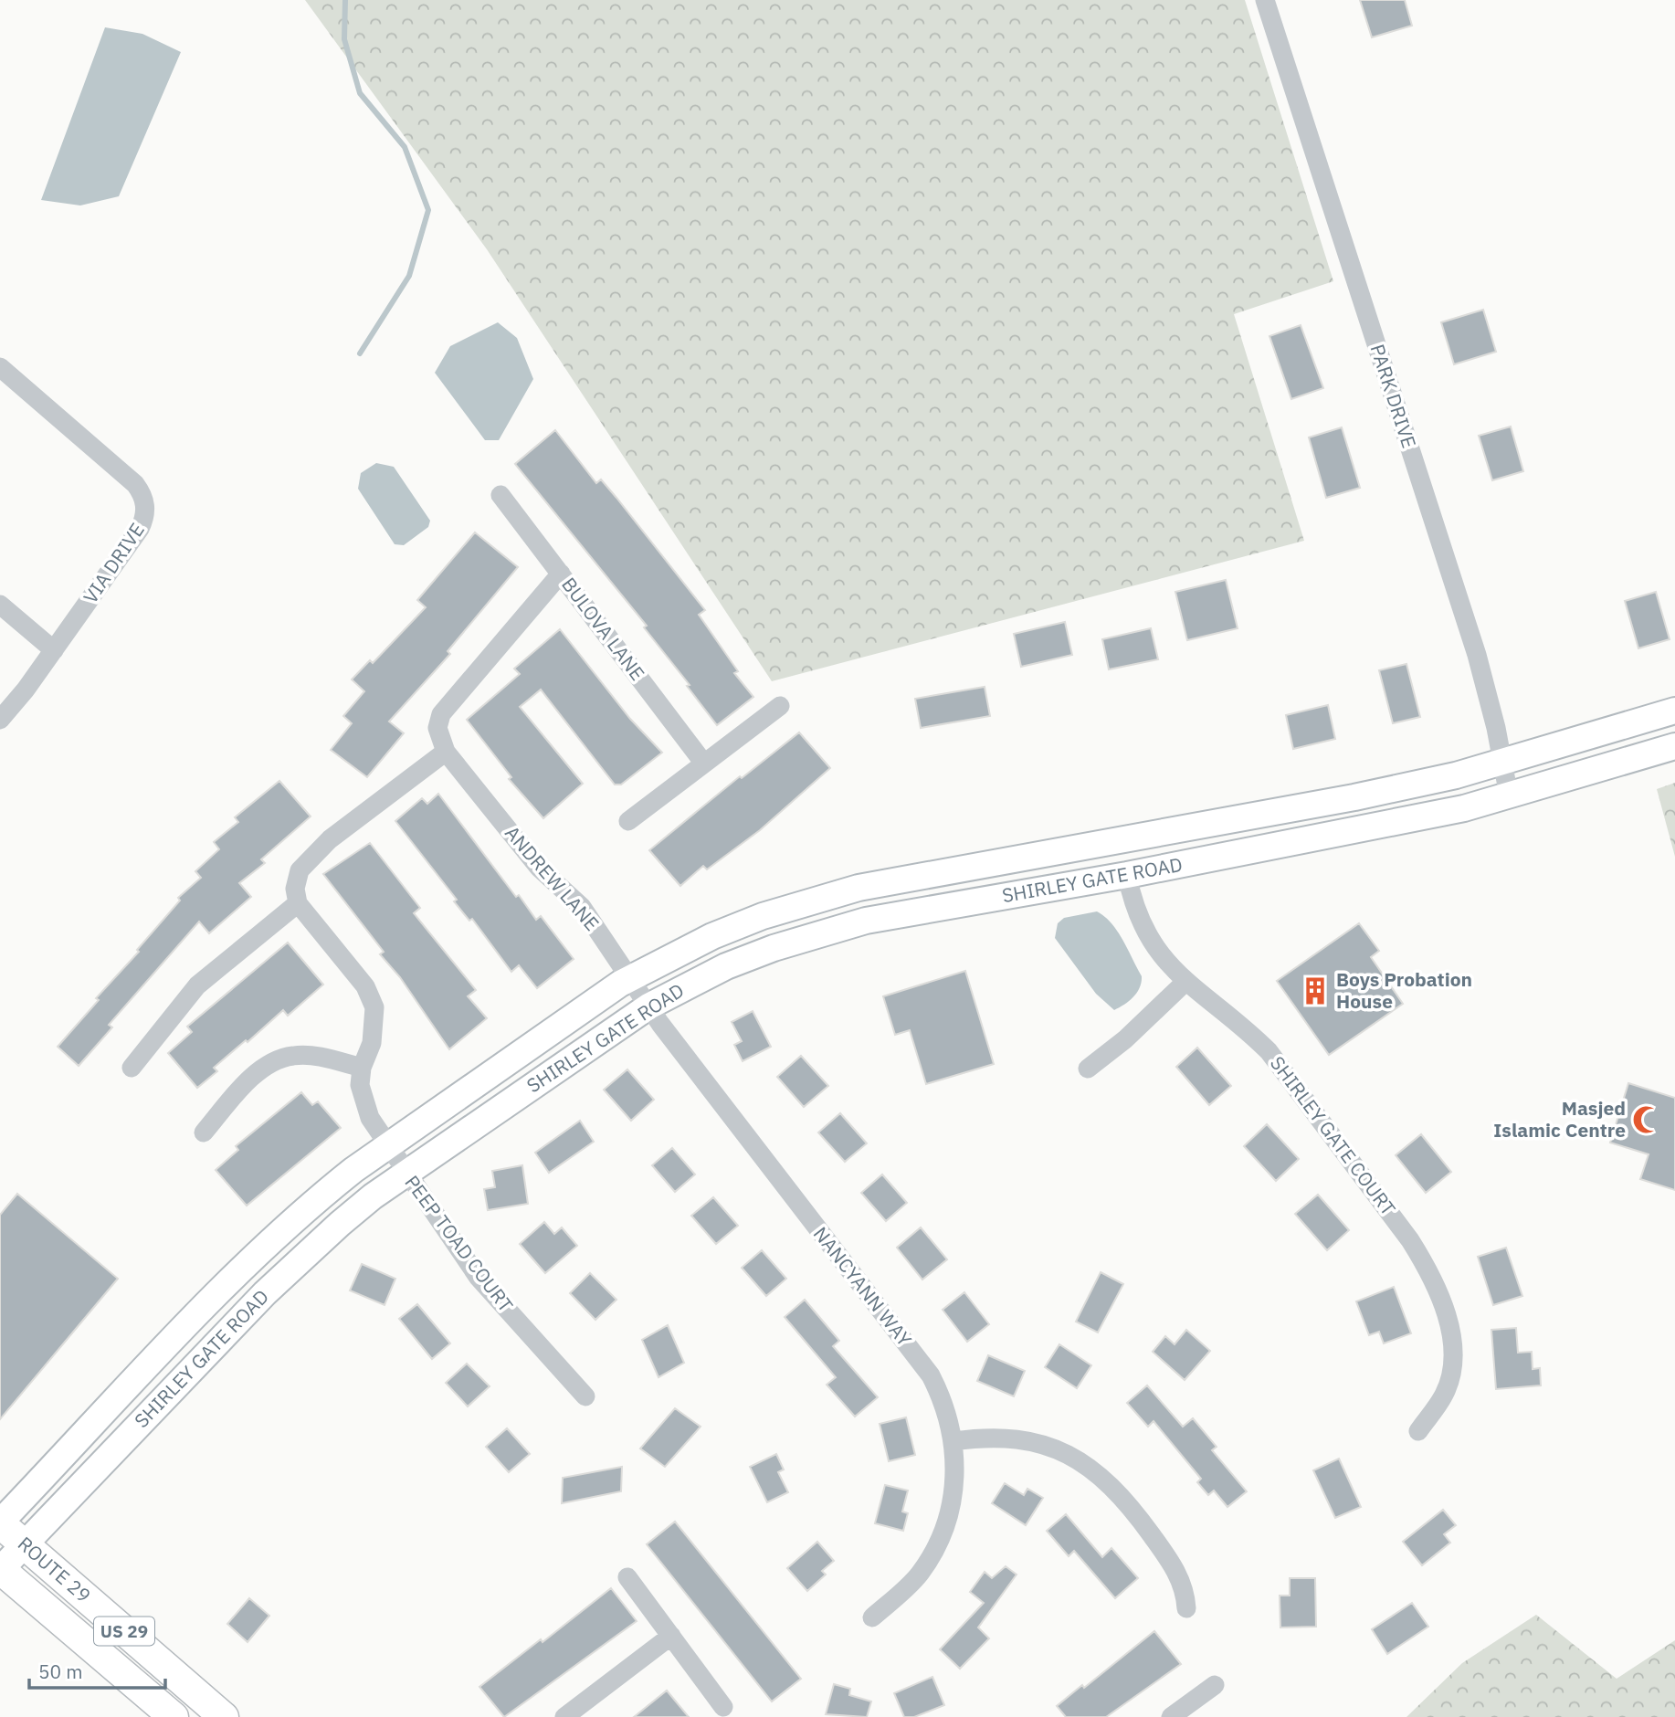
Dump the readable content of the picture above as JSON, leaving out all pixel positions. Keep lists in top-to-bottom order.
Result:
{
  "streets": {
    "main road": ["SHIRLEY GATE ROAD", "ROUTE 29", "US 29"],
    "street": [
      "PARK DRIVE",
      "VIA DRIVE",
      "BULOVA LANE",
      "ANDREW LANE",
      "SHIRLEY GATE COURT",
      "PEEP TOAD COURT",
      "NANCYANN WAY"
    ]
  },
  "crossings": [
    ["PARK DRIVE", "SHIRLEY GATE ROAD"],
    ["BULOVA LANE", "ANDREW LANE"],
    ["ANDREW LANE", "SHIRLEY GATE ROAD"],
    ["ANDREW LANE", "NANCYANN WAY"],
    ["SHIRLEY GATE ROAD", "SHIRLEY GATE COURT"],
    ["SHIRLEY GATE ROAD", "PEEP TOAD COURT"],
    ["SHIRLEY GATE ROAD", "NANCYANN WAY"],
    ["SHIRLEY GATE ROAD", "ROUTE 29"]
  ],
  "places": {
    "building": ["Boys Probation House"],
    "mosque": ["Masjed Islamic Centre"]
  },
  "scale_bar": "50 m"
}
